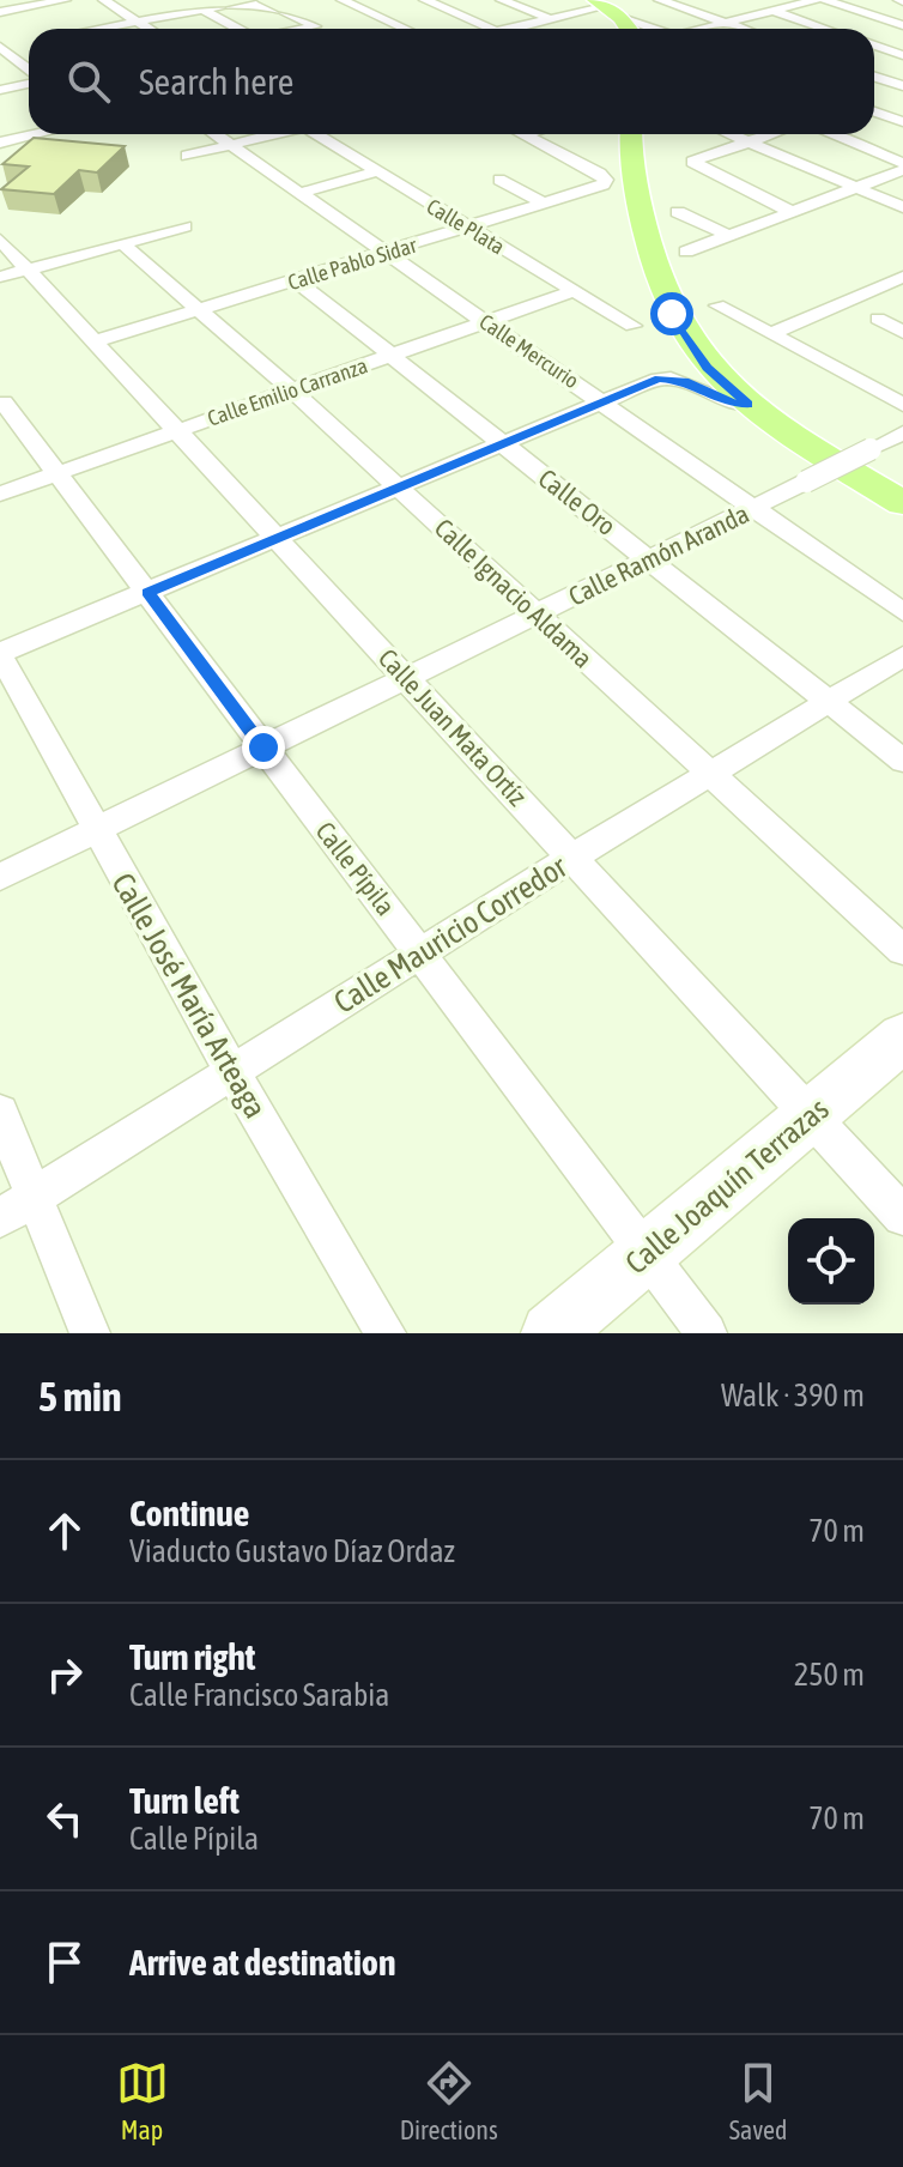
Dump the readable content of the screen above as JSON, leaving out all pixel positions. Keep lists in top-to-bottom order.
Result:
{
  "streets": {
    "street": [
      "Calle Plata",
      "Calle Pablo Sidar",
      "Calle Mercurio",
      "Calle Emilio Carranza",
      "Calle Oro",
      "Calle Ramón Aranda",
      "Calle Ignacio Aldama",
      "Calle Juan Mata Ortíz",
      "Calle Pípila",
      "Calle Mauricio Corredor",
      "Calle José María Arteaga",
      "Calle Joaquín Terrazas"
    ]
  },
  "crossings": [
    ["Calle Plata", "Calle Pablo Sidar"],
    ["Calle Plata", "Calle Emilio Carranza"],
    ["Calle Pablo Sidar", "Calle Mercurio"],
    ["Calle Pablo Sidar", "Calle Oro"],
    ["Calle Pablo Sidar", "Calle Ignacio Aldama"],
    ["Calle Pablo Sidar", "Calle Juan Mata Ortíz"],
    ["Calle Mercurio", "Calle Emilio Carranza"],
    ["Calle Mercurio", "Calle Ramón Aranda"],
    ["Calle Emilio Carranza", "Calle Oro"],
    ["Calle Emilio Carranza", "Calle Ignacio Aldama"],
    ["Calle Emilio Carranza", "Calle Juan Mata Ortíz"],
    ["Calle Emilio Carranza", "Calle Pípila"],
    ["Calle Oro", "Calle Ramón Aranda"],
    ["Calle Oro", "Calle Mauricio Corredor"],
    ["Calle Ramón Aranda", "Calle Ignacio Aldama"],
    ["Calle Ramón Aranda", "Calle Juan Mata Ortíz"],
    ["Calle Ramón Aranda", "Calle Pípila"],
    ["Calle Ramón Aranda", "Calle José María Arteaga"],
    ["Calle Ignacio Aldama", "Calle Mauricio Corredor"],
    ["Calle Juan Mata Ortíz", "Calle Mauricio Corredor"],
    ["Calle Juan Mata Ortíz", "Calle Joaquín Terrazas"],
    ["Calle Pípila", "Calle Mauricio Corredor"],
    ["Calle Pípila", "Calle Joaquín Terrazas"],
    ["Calle Mauricio Corredor", "Calle José María Arteaga"]
  ],
  "page": {
    "search": "Search here",
    "heading": ["5 min", "Walk · 390 m"],
    "list": [
      ["Continue", "Viaducto Gustavo Díaz Ordaz", "70 m"],
      ["Turn right", "Calle Francisco Sarabia", "250 m"],
      ["Turn left", "Calle Pípila", "70 m"],
      "Arrive at destination"
    ],
    "nav": ["Map", "Directions", "Saved"]
  }
}
